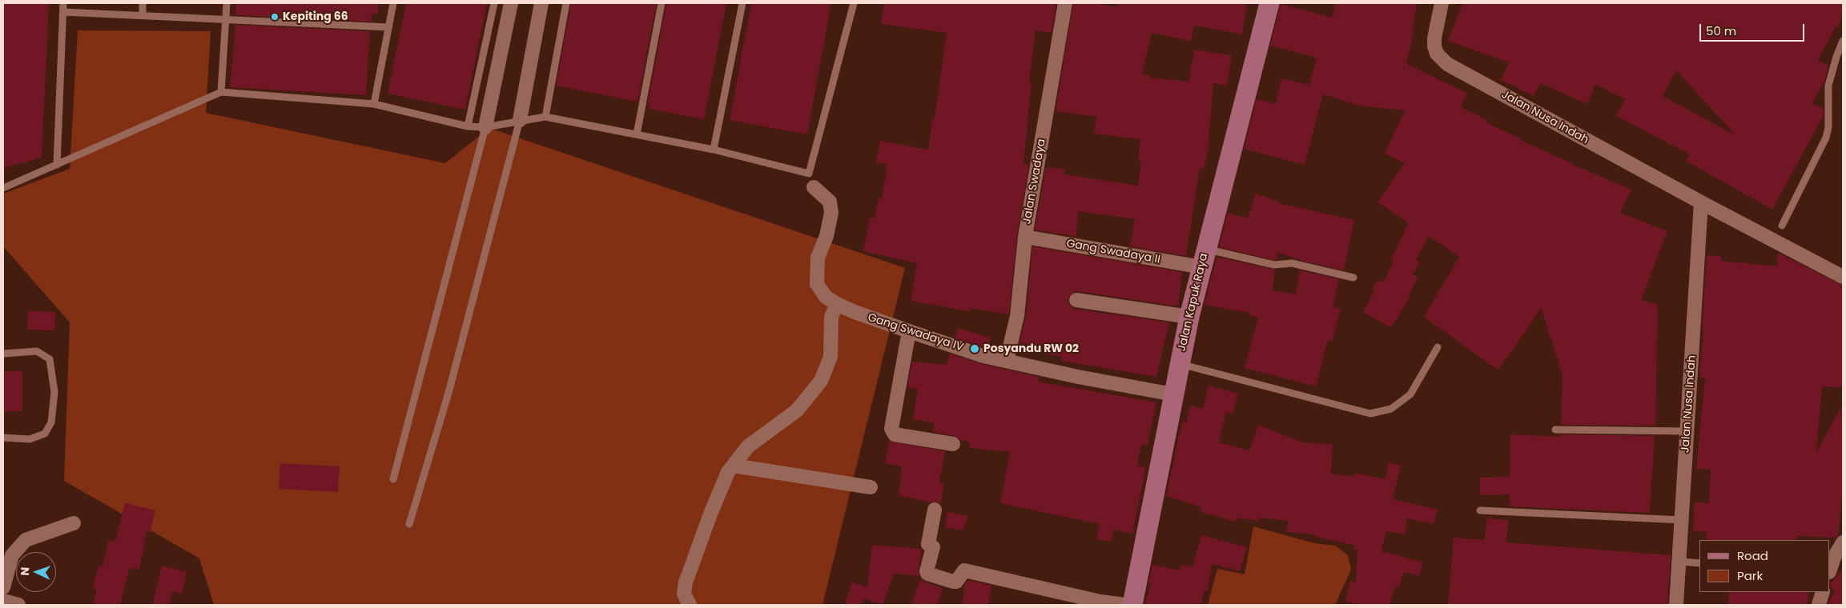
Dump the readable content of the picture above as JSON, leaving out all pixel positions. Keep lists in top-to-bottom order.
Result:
{
  "streets": {
    "main road": ["Jalan Kapuk Raya"],
    "street": [
      "Jalan Nusa Indah",
      "Jalan Swadaya",
      "Gang Swadaya II",
      "Gang Swadaya IV"
    ]
  },
  "crossings": [
    ["Jalan Swadaya", "Gang Swadaya II"],
    ["Jalan Swadaya", "Gang Swadaya IV"],
    ["Gang Swadaya II", "Jalan Kapuk Raya"],
    ["Jalan Kapuk Raya", "Gang Swadaya IV"]
  ],
  "places": ["Kepiting 66", "Posyandu RW 02"],
  "legend": ["Road", "Park"],
  "scale_bar": "50 m",
  "north": "left"
}
